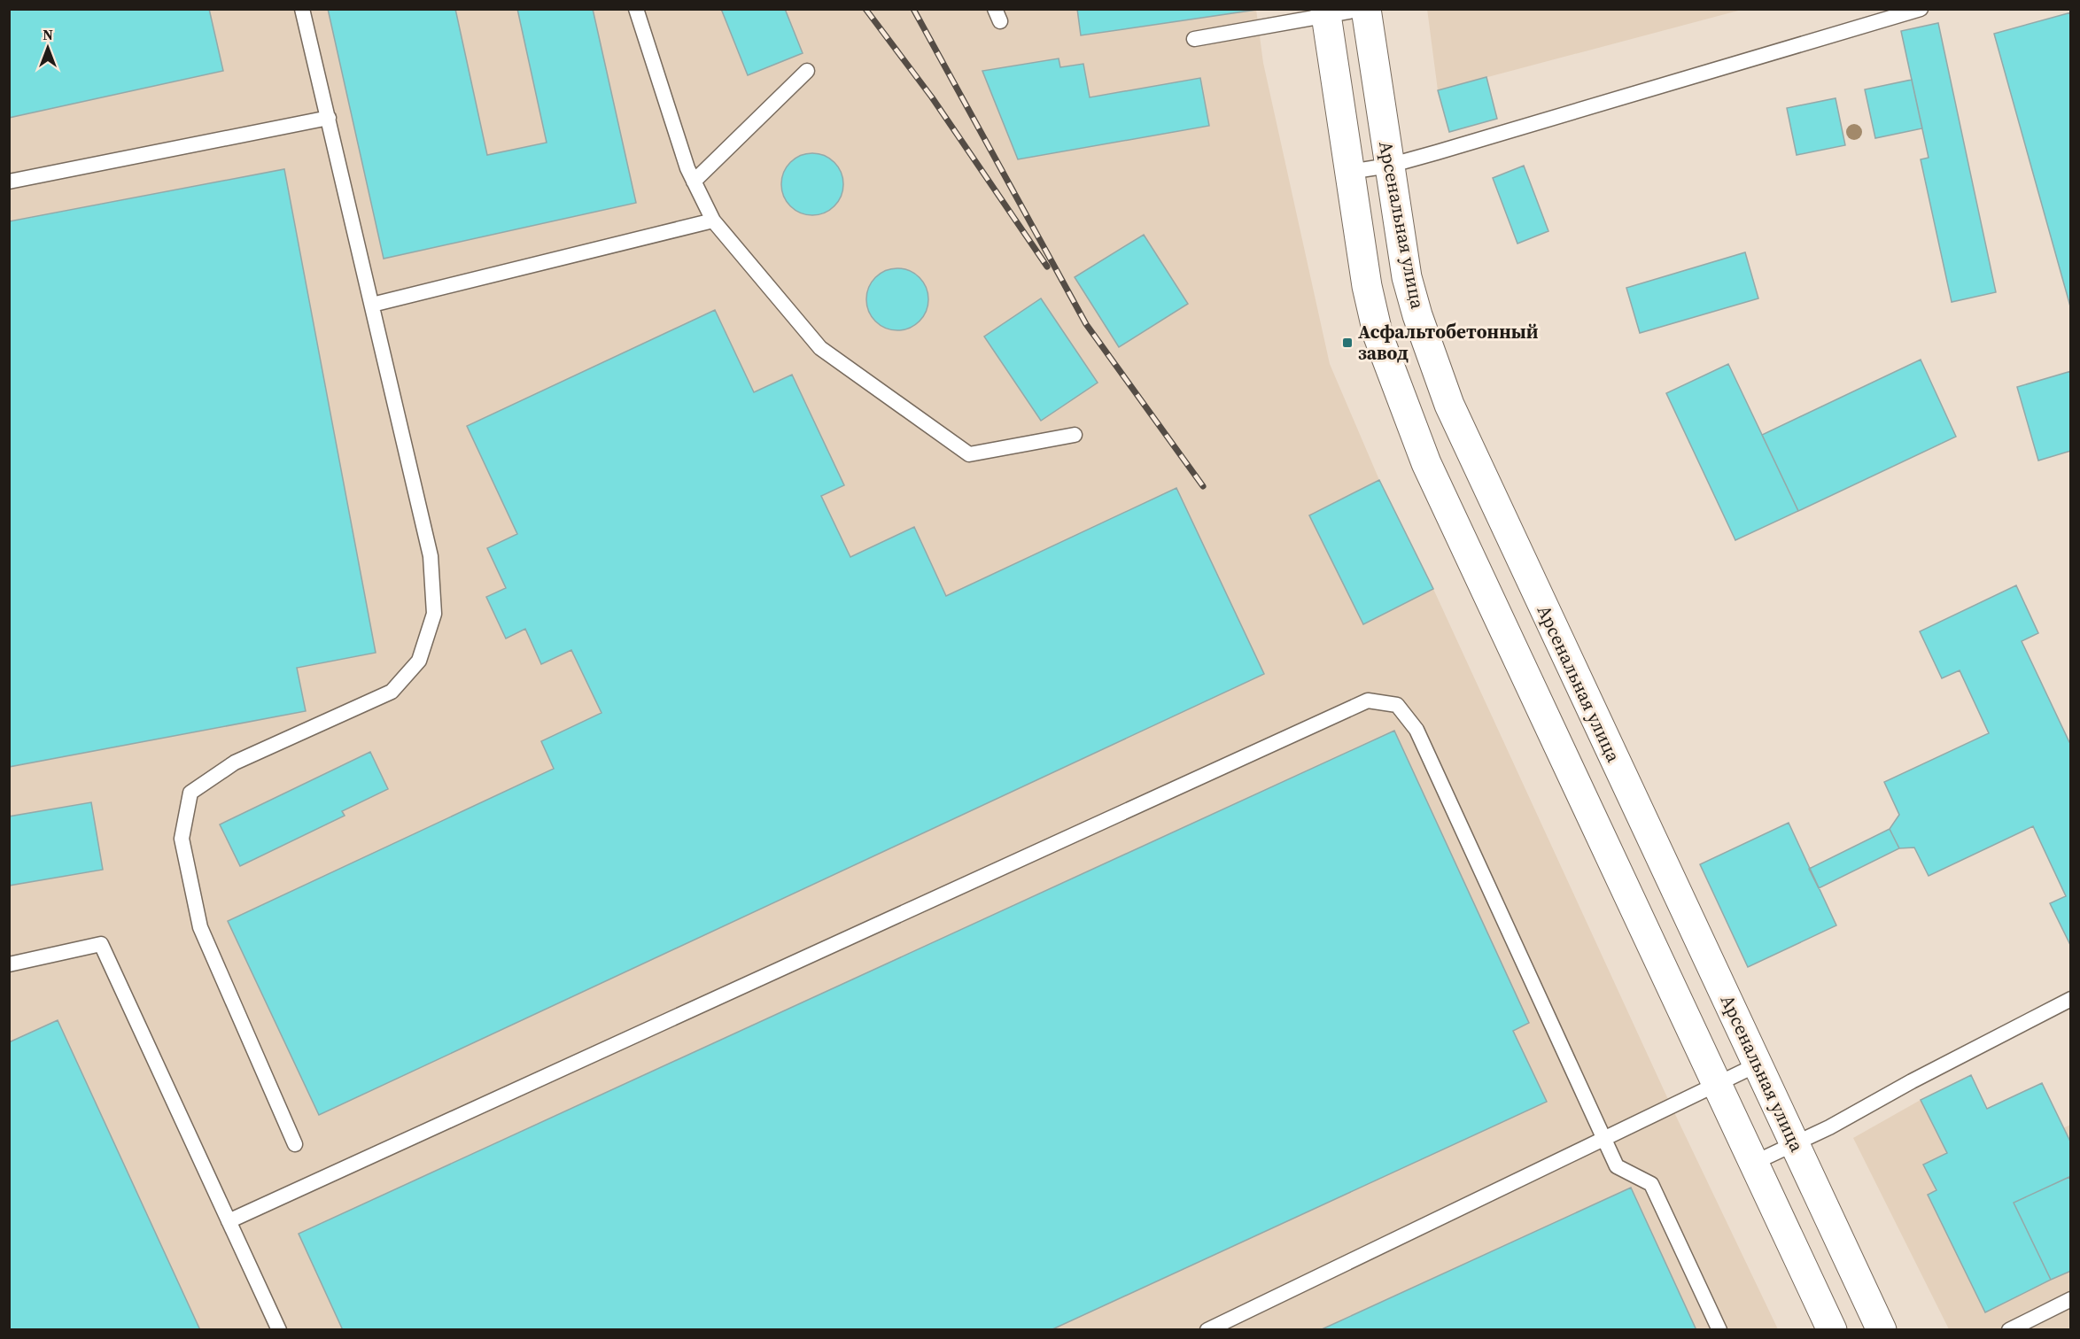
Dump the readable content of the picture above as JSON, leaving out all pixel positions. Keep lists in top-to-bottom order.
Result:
{
  "streets": {
    "street": ["Арсенальная улица"]
  },
  "places": {
    "transit": ["Асфальтобетонный завод"]
  },
  "north": "top"
}
